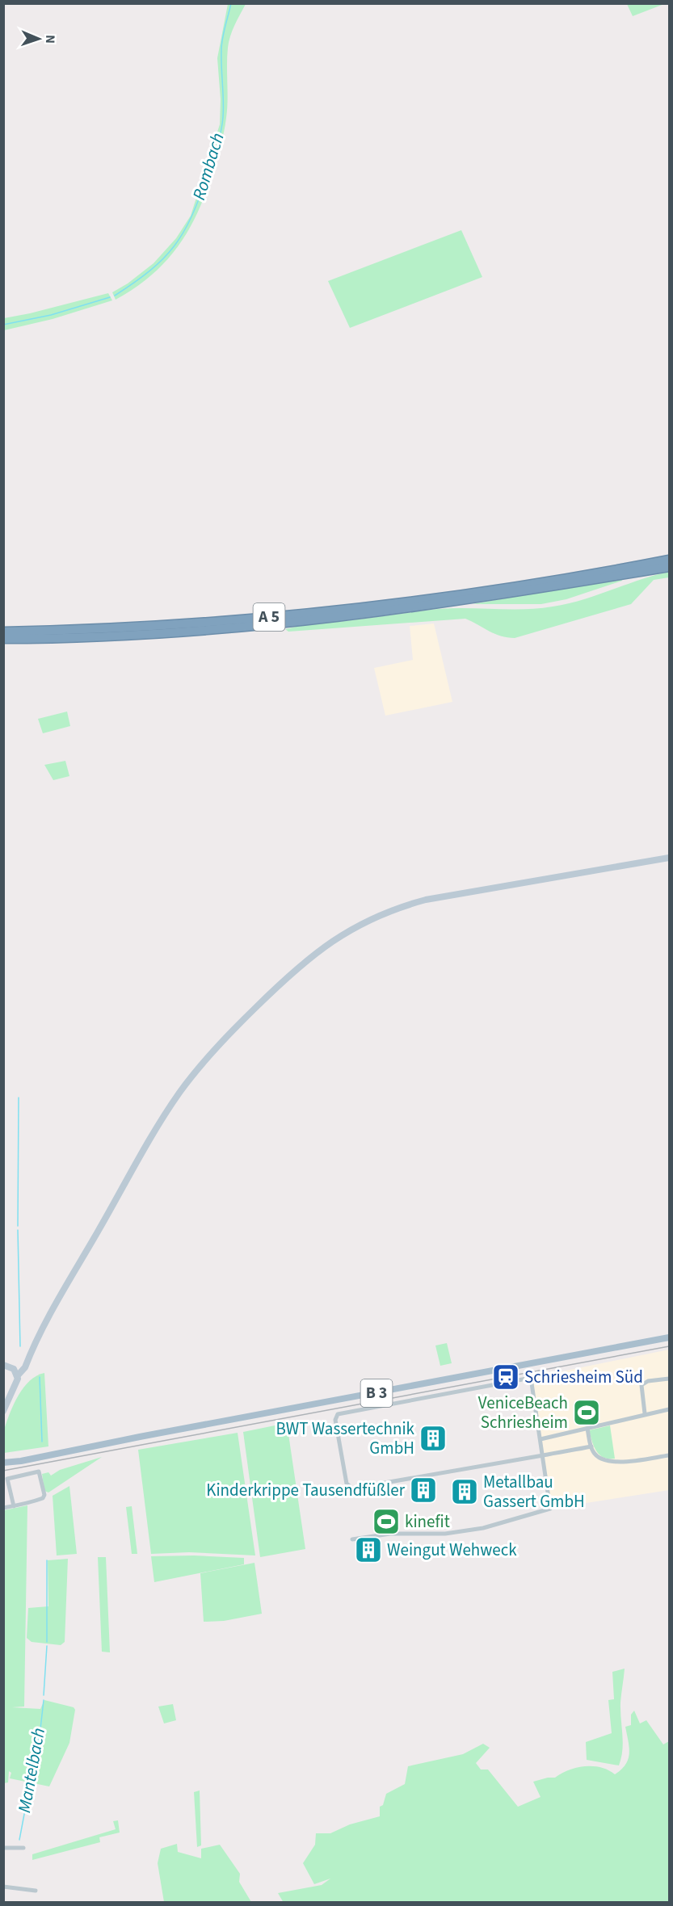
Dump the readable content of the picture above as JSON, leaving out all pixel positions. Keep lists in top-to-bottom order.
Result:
{
  "streets": {
    "highway": ["A 5"],
    "main road": ["B 3"]
  },
  "water": ["Rombach", "Mantelbach"],
  "places": {
    "station": ["Schriesheim Süd"],
    "sports": ["VeniceBeach Schriesheim", "kinefit"],
    "building": [
      "BWT Wassertechnik GmbH",
      "Kinderkrippe Tausendfüßler",
      "Metallbau Gassert GmbH",
      "Weingut Wehweck"
    ]
  },
  "north": "right"
}
